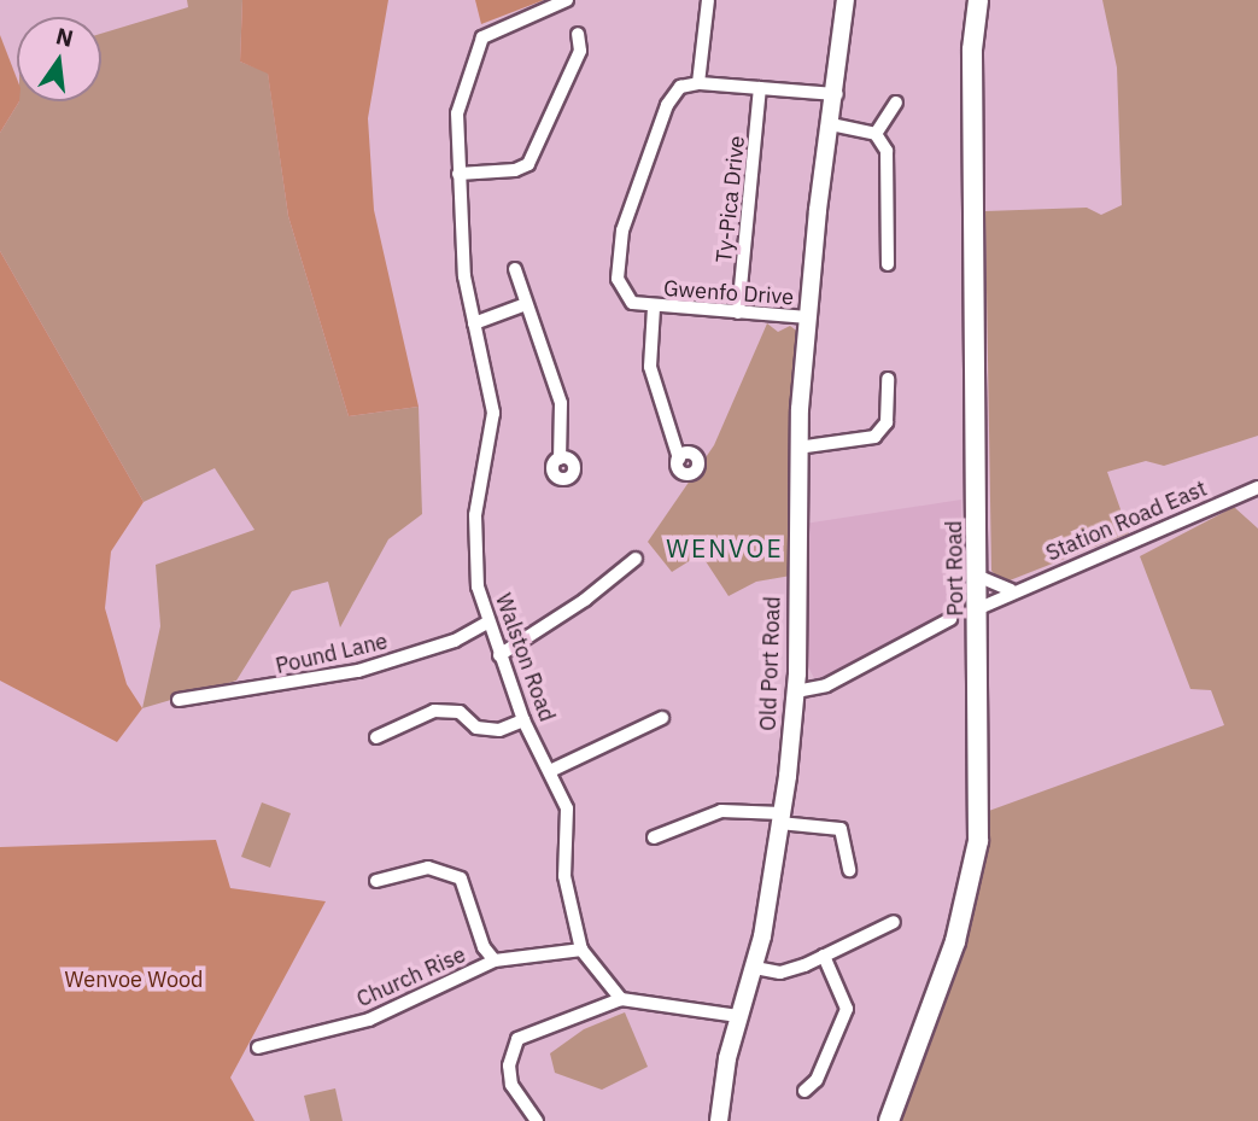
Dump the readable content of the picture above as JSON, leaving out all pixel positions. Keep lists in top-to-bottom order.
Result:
{
  "streets": {
    "main road": ["Port Road"],
    "street": [
      "Ty-Pica Drive",
      "Gwenfo Drive",
      "Station Road East",
      "Pound Lane",
      "Walston Road",
      "Old Port Road",
      "Church Rise"
    ]
  },
  "crossings": [
    ["Ty-Pica Drive", "Gwenfo Drive"],
    ["Gwenfo Drive", "Old Port Road"],
    ["Station Road East", "Port Road"],
    ["Pound Lane", "Walston Road"],
    ["Walston Road", "Church Rise"]
  ],
  "districts": ["WENVOE"],
  "parks": ["Wenvoe Wood"],
  "north": "top"
}
